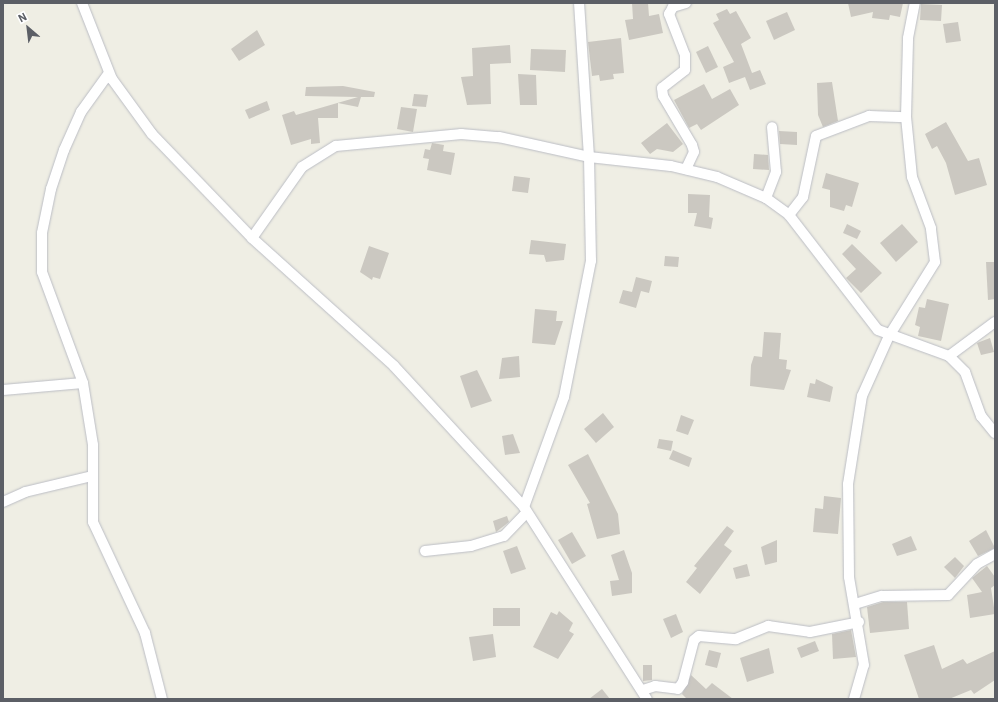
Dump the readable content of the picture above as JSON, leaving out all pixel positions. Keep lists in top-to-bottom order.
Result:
{
  "north": "top left"
}
